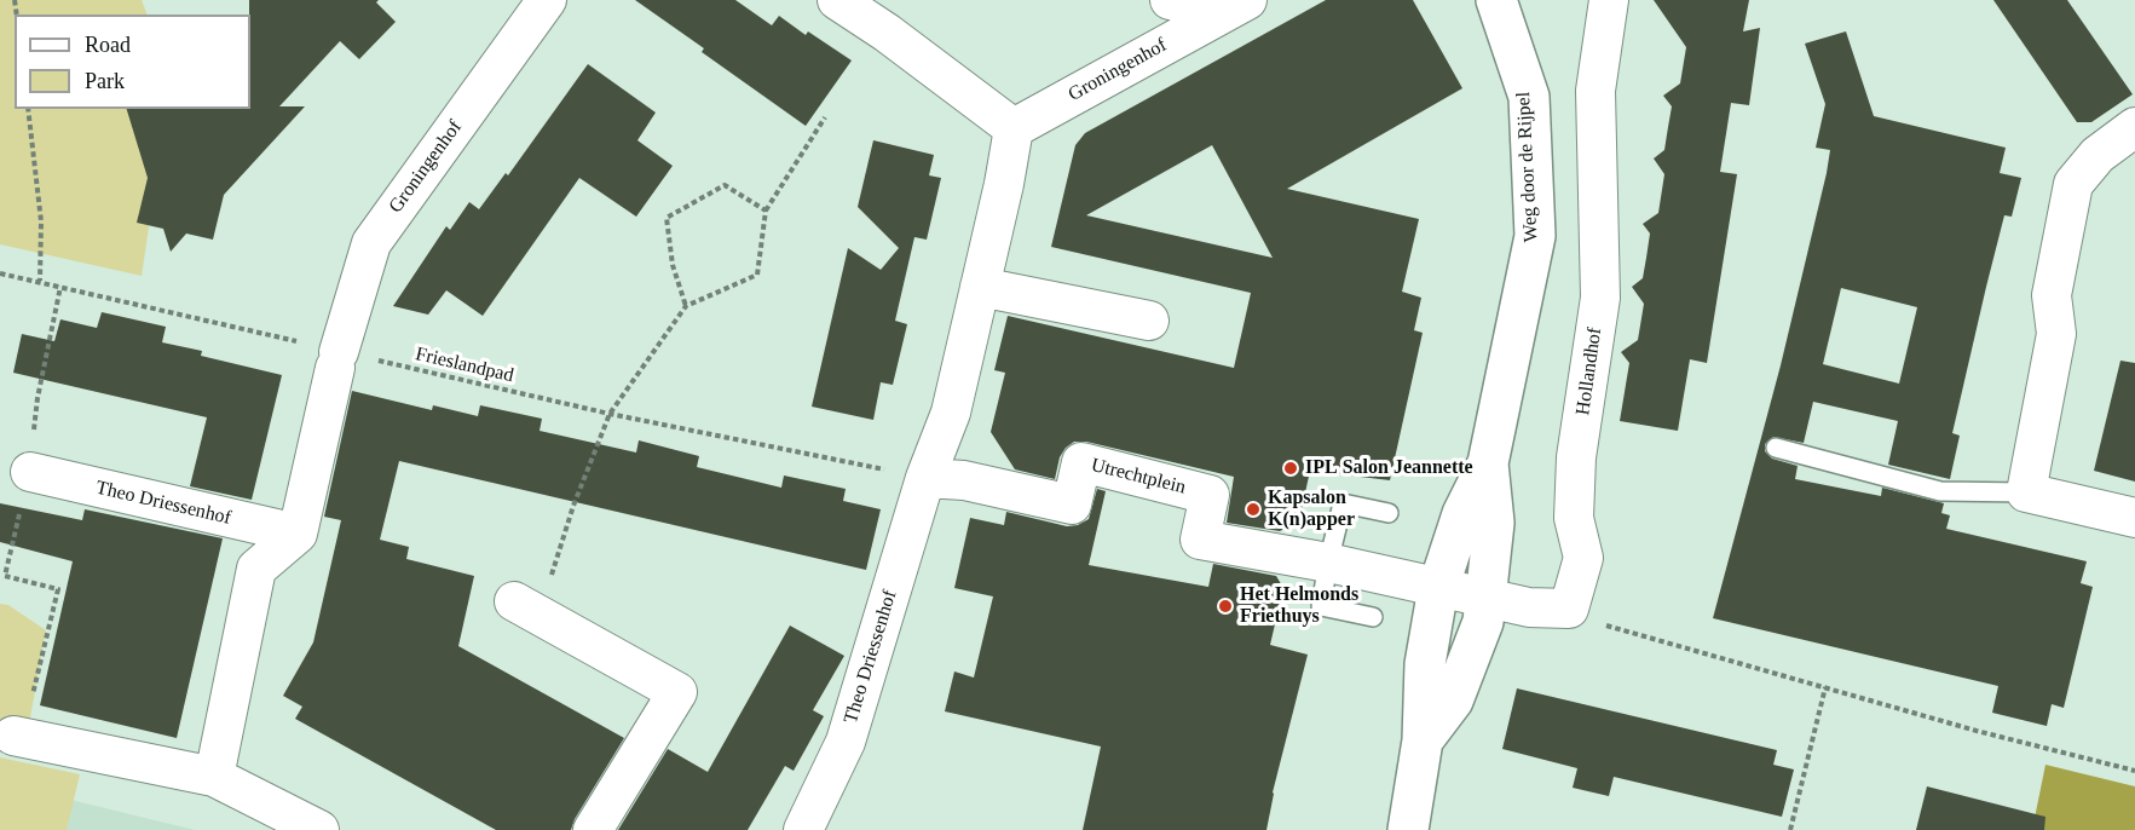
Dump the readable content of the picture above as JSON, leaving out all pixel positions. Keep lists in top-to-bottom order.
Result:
{
  "streets": {
    "street": [
      "Groningenhof",
      "Weg door de Rijpel",
      "Hollandhof",
      "Utrechtplein",
      "Theo Driessenhof"
    ],
    "path": ["Frieslandpad"]
  },
  "crossings": [
    ["Groningenhof", "Frieslandpad"],
    ["Weg door de Rijpel", "Utrechtplein"],
    ["Frieslandpad", "Utrechtplein"],
    ["Frieslandpad", "Theo Driessenhof"],
    ["Utrechtplein", "Theo Driessenhof"]
  ],
  "places": ["IPL Salon Jeannette", "Kapsalon K(n)apper", "Het Helmonds Friethuys"],
  "legend": ["Road", "Park"]
}
